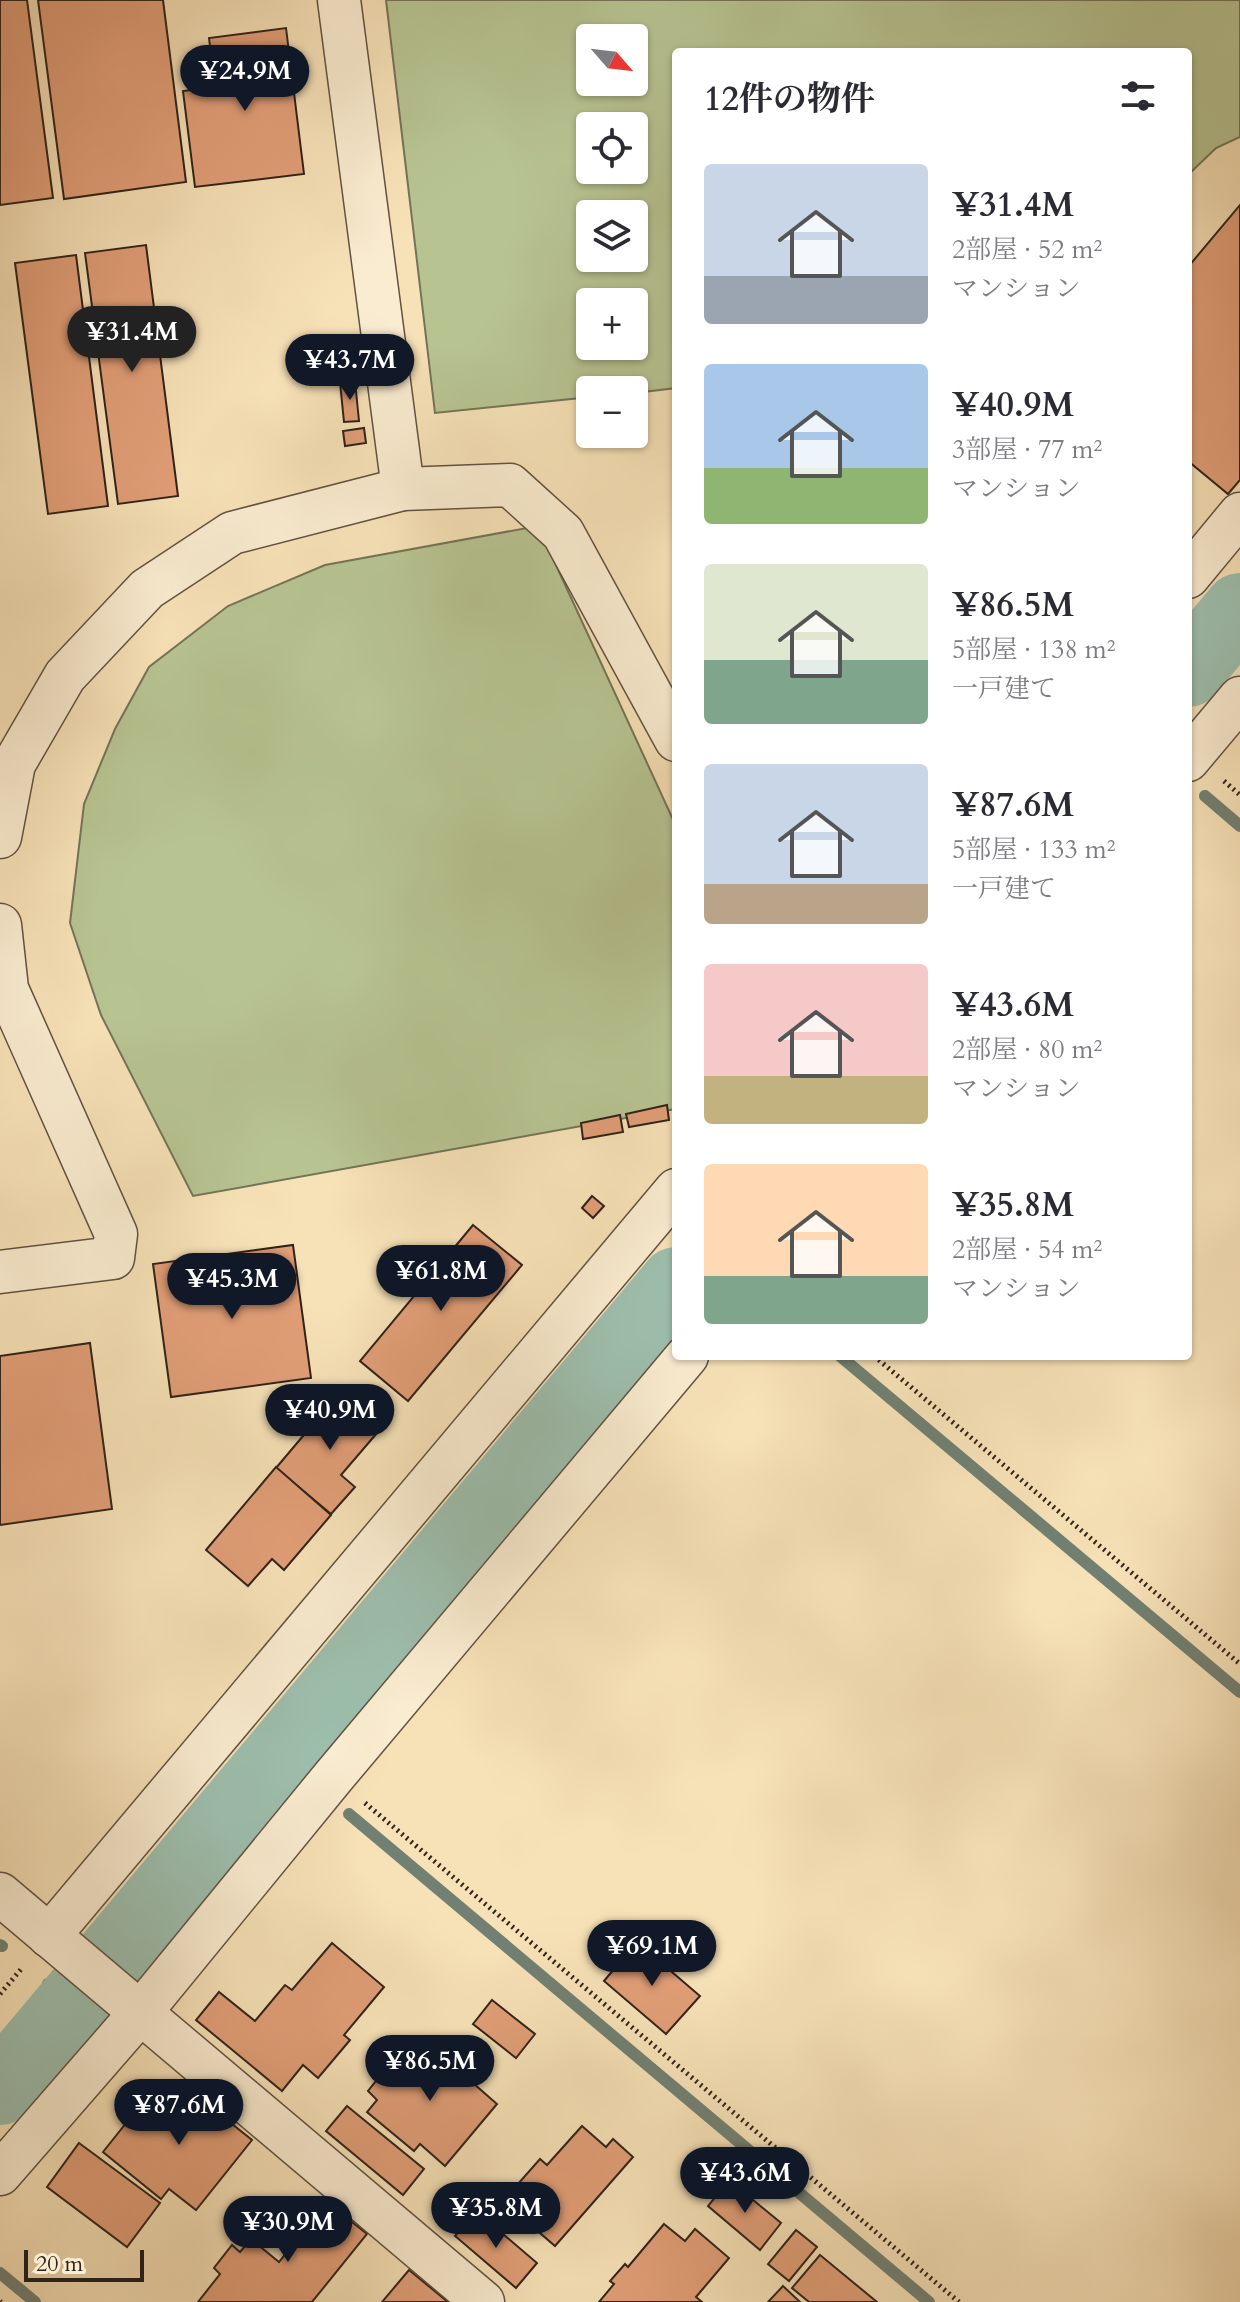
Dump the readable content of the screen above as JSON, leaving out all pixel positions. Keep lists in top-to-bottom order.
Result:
{
  "scale_bar": "20 m",
  "north": "bottom right",
  "page": {
    "map_buttons": ["+", "−"],
    "price": [
      "¥24.9M",
      "¥31.4M",
      "¥43.7M",
      "¥61.8M",
      "¥45.3M",
      "¥40.9M",
      "¥69.1M",
      "¥86.5M",
      "¥87.6M",
      "¥43.6M",
      "¥35.8M",
      "¥30.9M"
    ],
    "heading": "12件の物件",
    "list": [
      {
        "name": "¥31.4M",
        "note": "2部屋 · 52 m² · マンション"
      },
      {
        "name": "¥40.9M",
        "note": "3部屋 · 77 m² · マンション"
      },
      {
        "name": "¥86.5M",
        "note": "5部屋 · 138 m² · 一戸建て"
      },
      {
        "name": "¥87.6M",
        "note": "5部屋 · 133 m² · 一戸建て"
      },
      {
        "name": "¥43.6M",
        "note": "2部屋 · 80 m² · マンション"
      },
      {
        "name": "¥35.8M",
        "note": "2部屋 · 54 m² · マンション"
      }
    ],
    "scale": "20 m"
  }
}
